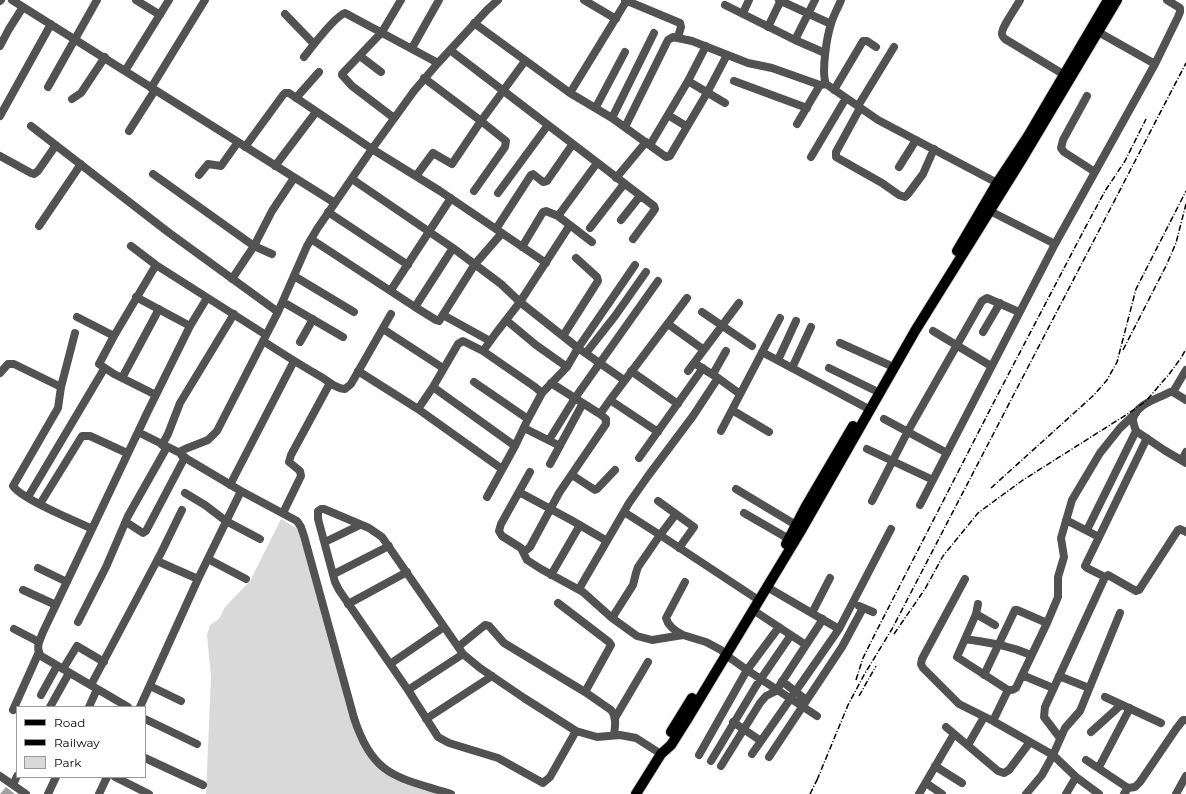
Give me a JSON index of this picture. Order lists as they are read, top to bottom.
{
  "legend": ["Road", "Railway", "Park"]
}
